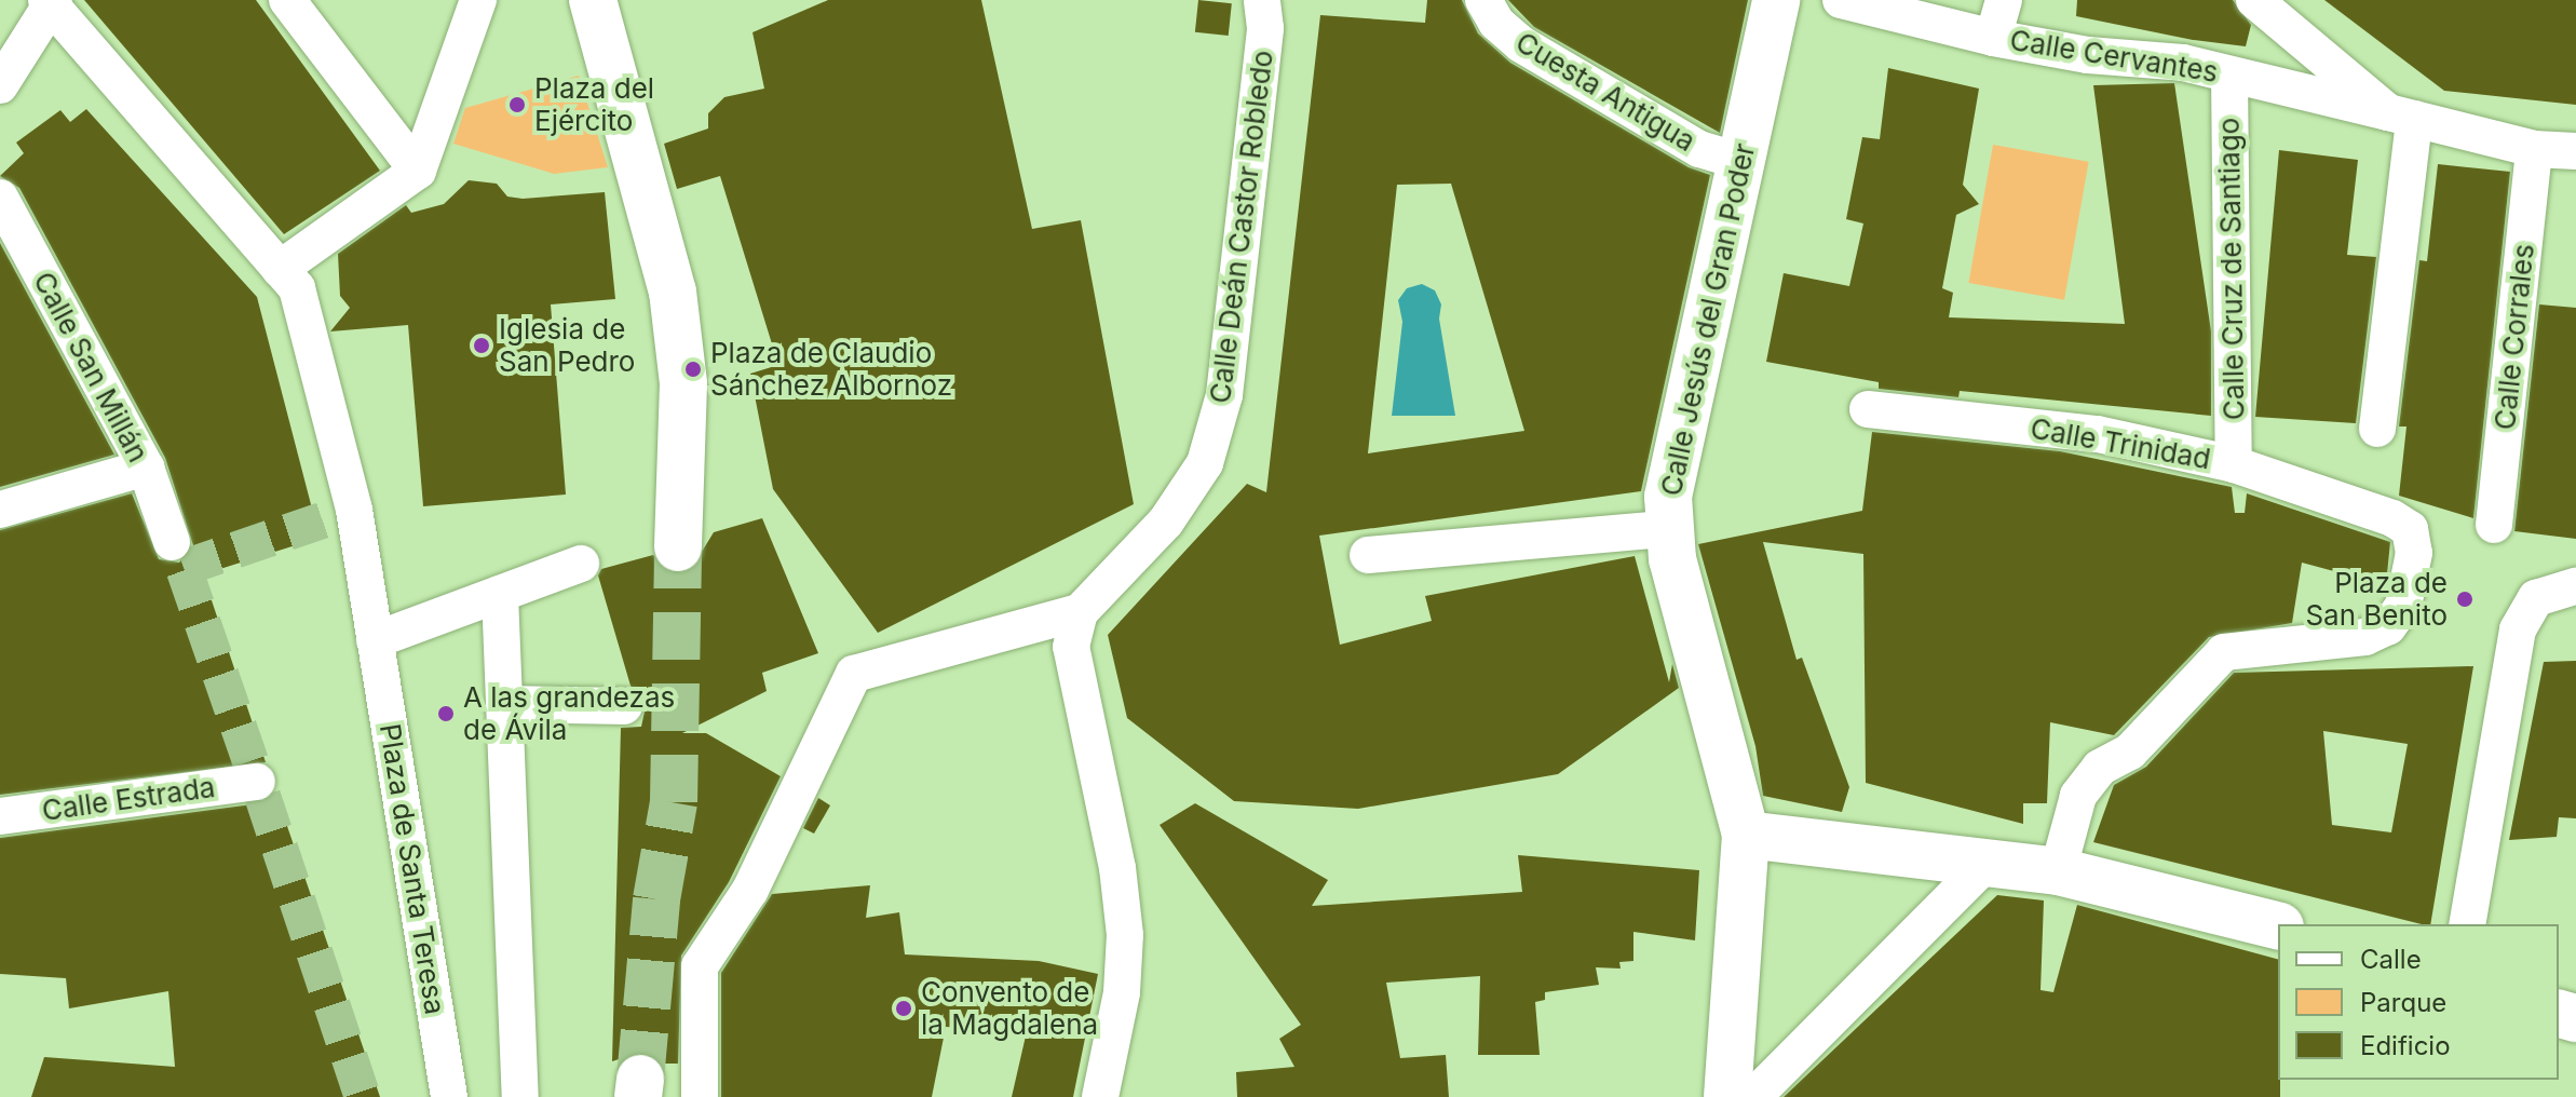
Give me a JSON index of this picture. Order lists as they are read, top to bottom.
{
  "streets": {
    "street": [
      "Calle Cervantes",
      "Cuesta Antigua",
      "Calle Deán Castor Robledo",
      "Calle Cruz de Santiago",
      "Calle Jesús del Gran Poder",
      "Calle Corrales",
      "Calle San Millán",
      "Calle Trinidad",
      "Calle Estrada",
      "Plaza de Santa Teresa"
    ]
  },
  "crossings": [
    ["Calle Cervantes", "Calle Cruz de Santiago"],
    ["Calle Cervantes", "Calle Corrales"],
    ["Cuesta Antigua", "Calle Jesús del Gran Poder"],
    ["Calle Cruz de Santiago", "Calle Trinidad"]
  ],
  "places": [
    "Plaza del Ejército",
    "Iglesia de San Pedro",
    "Plaza de Claudio Sánchez Albornoz",
    "Plaza de San Benito",
    "A las grandezas de Ávila",
    "Convento de la Magdalena"
  ],
  "legend": ["Calle", "Parque", "Edificio"]
}
